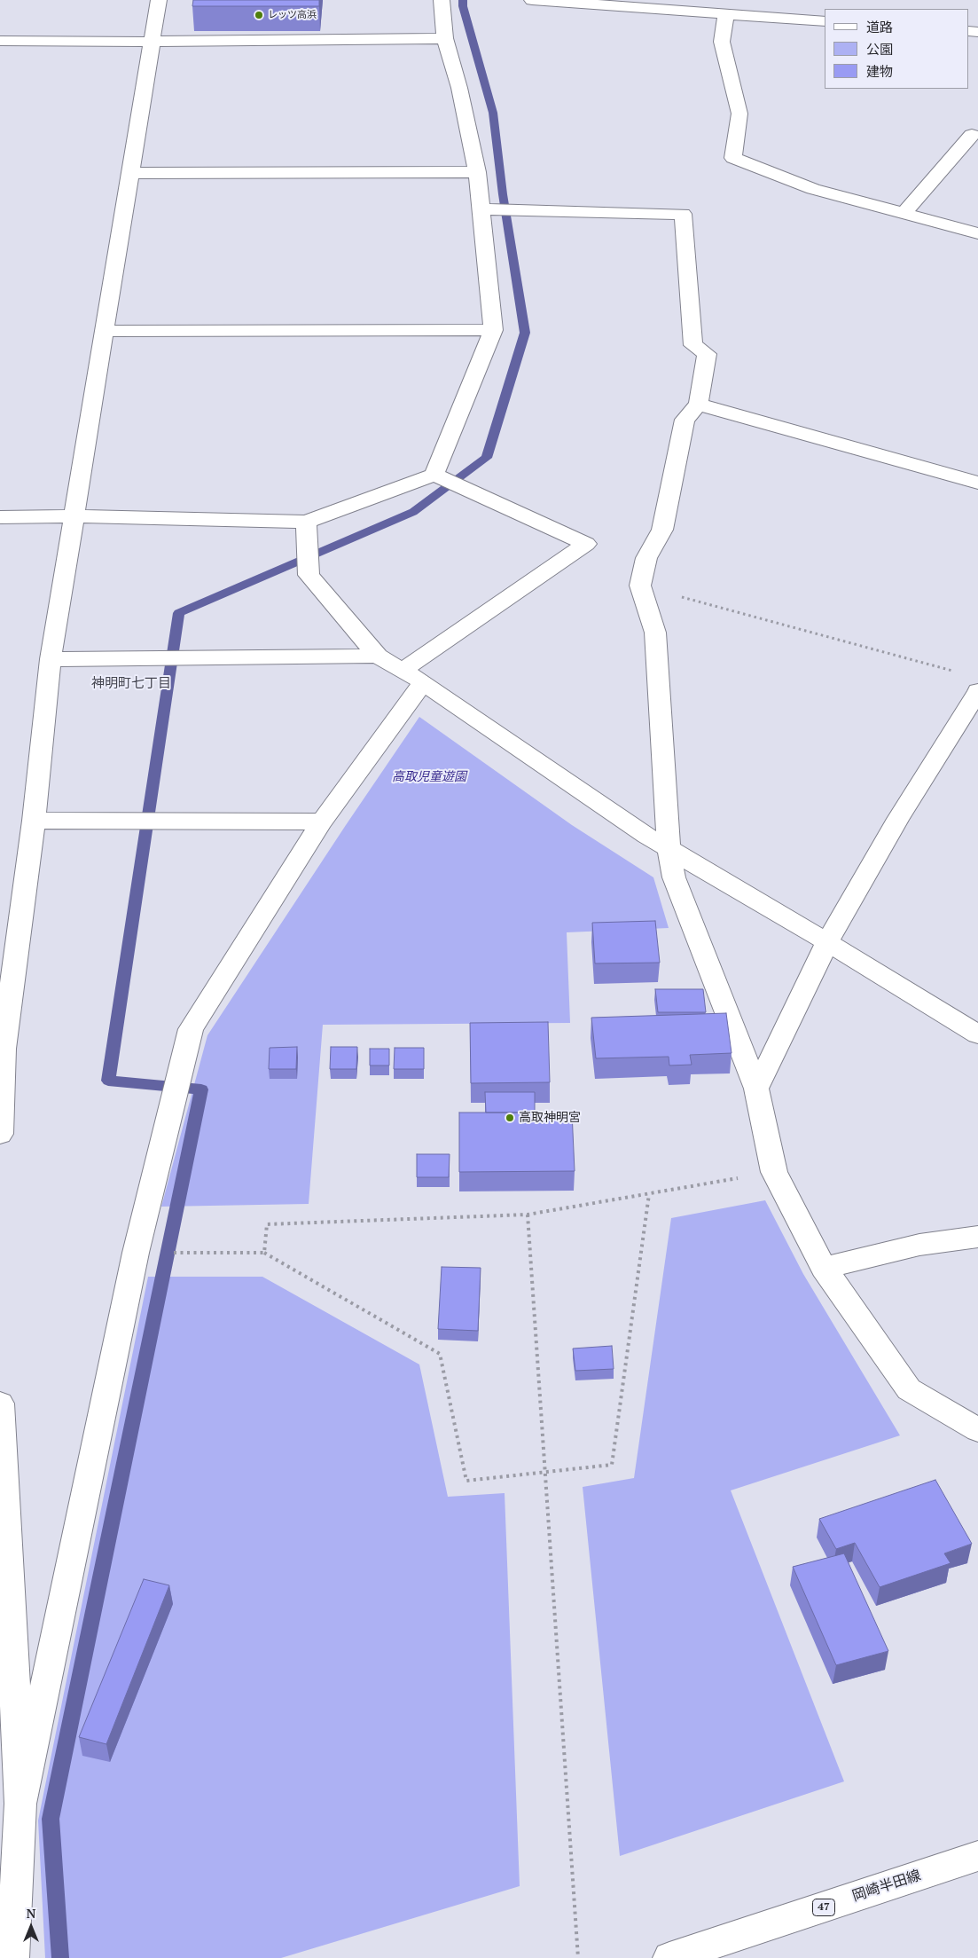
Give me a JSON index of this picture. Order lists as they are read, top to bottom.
{
  "streets": {
    "street": ["岡崎半田線", "47"]
  },
  "districts": ["神明町七丁目"],
  "parks": ["高取児童遊園"],
  "places": ["レッツ高浜", "高取神明宮"],
  "legend": ["道路", "公園", "建物"],
  "north": "top"
}
